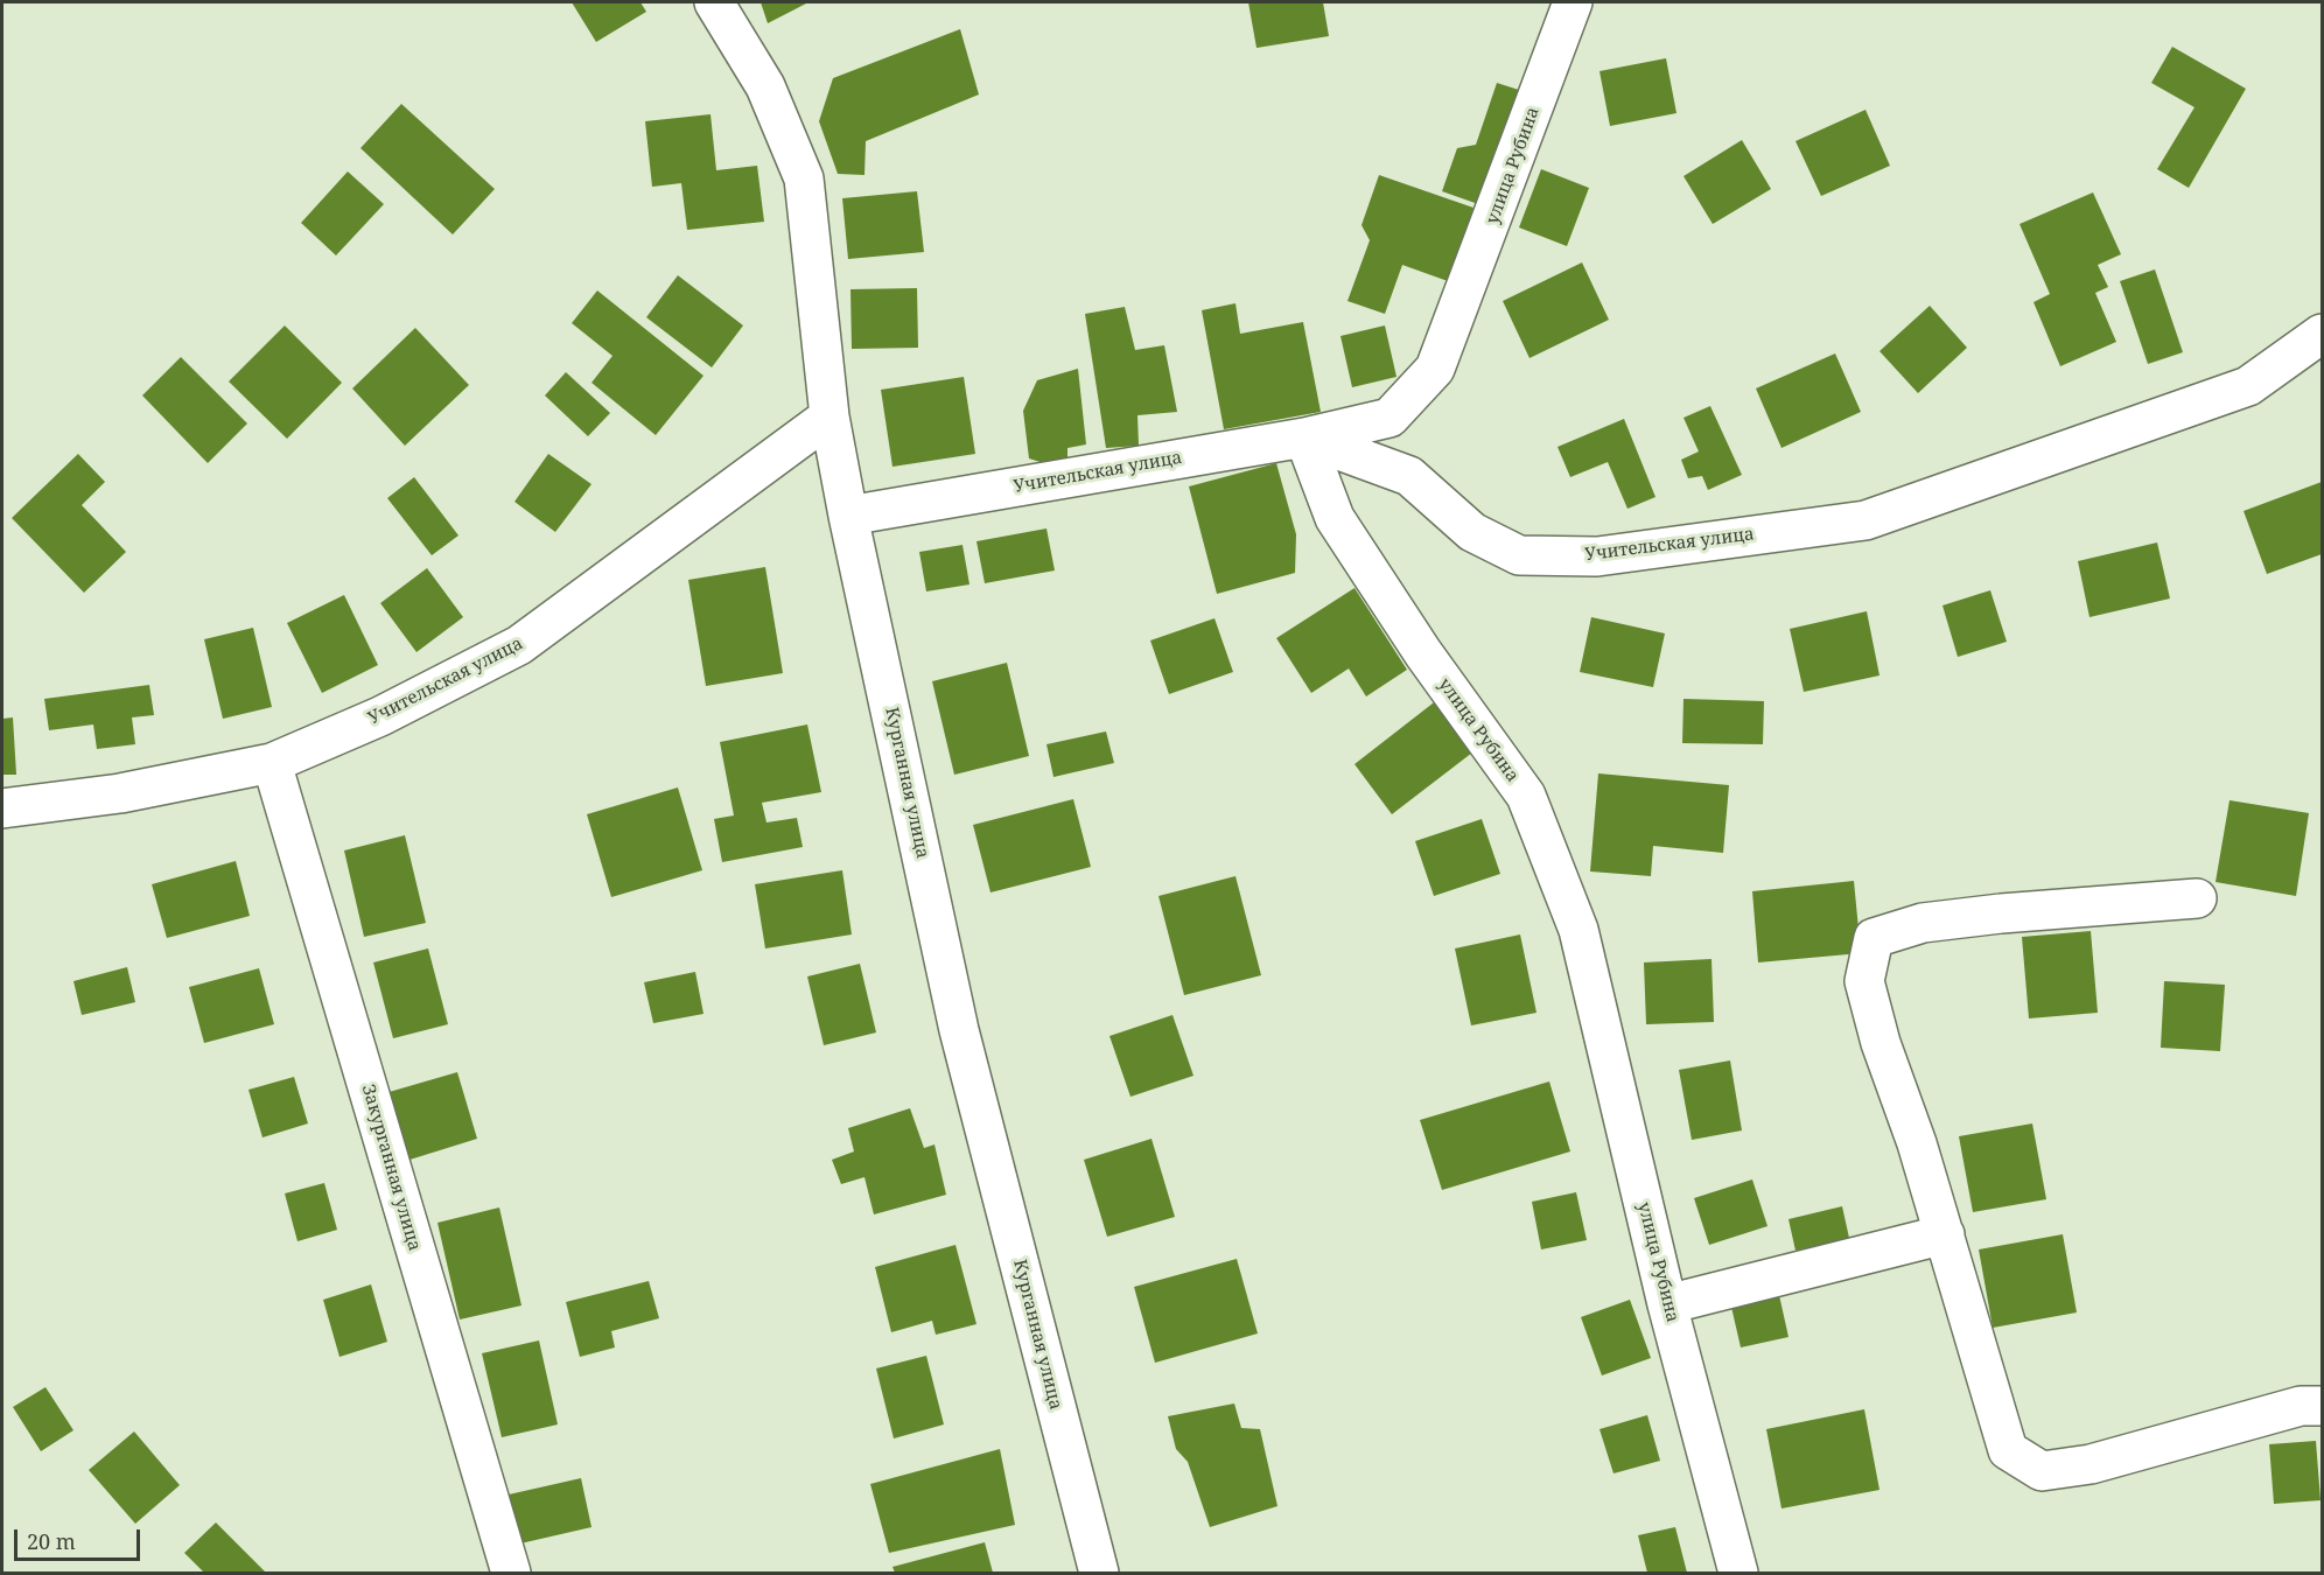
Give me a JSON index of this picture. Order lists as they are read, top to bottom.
{
  "streets": {
    "street": [
      "улица Рубина",
      "Учительская улица",
      "Курганная улица",
      "Закурганная улица"
    ]
  },
  "crossings": [
    ["улица Рубина", "Учительская улица"],
    ["Учительская улица", "Курганная улица"],
    ["Учительская улица", "Закурганная улица"]
  ],
  "scale_bar": "20 m"
}
